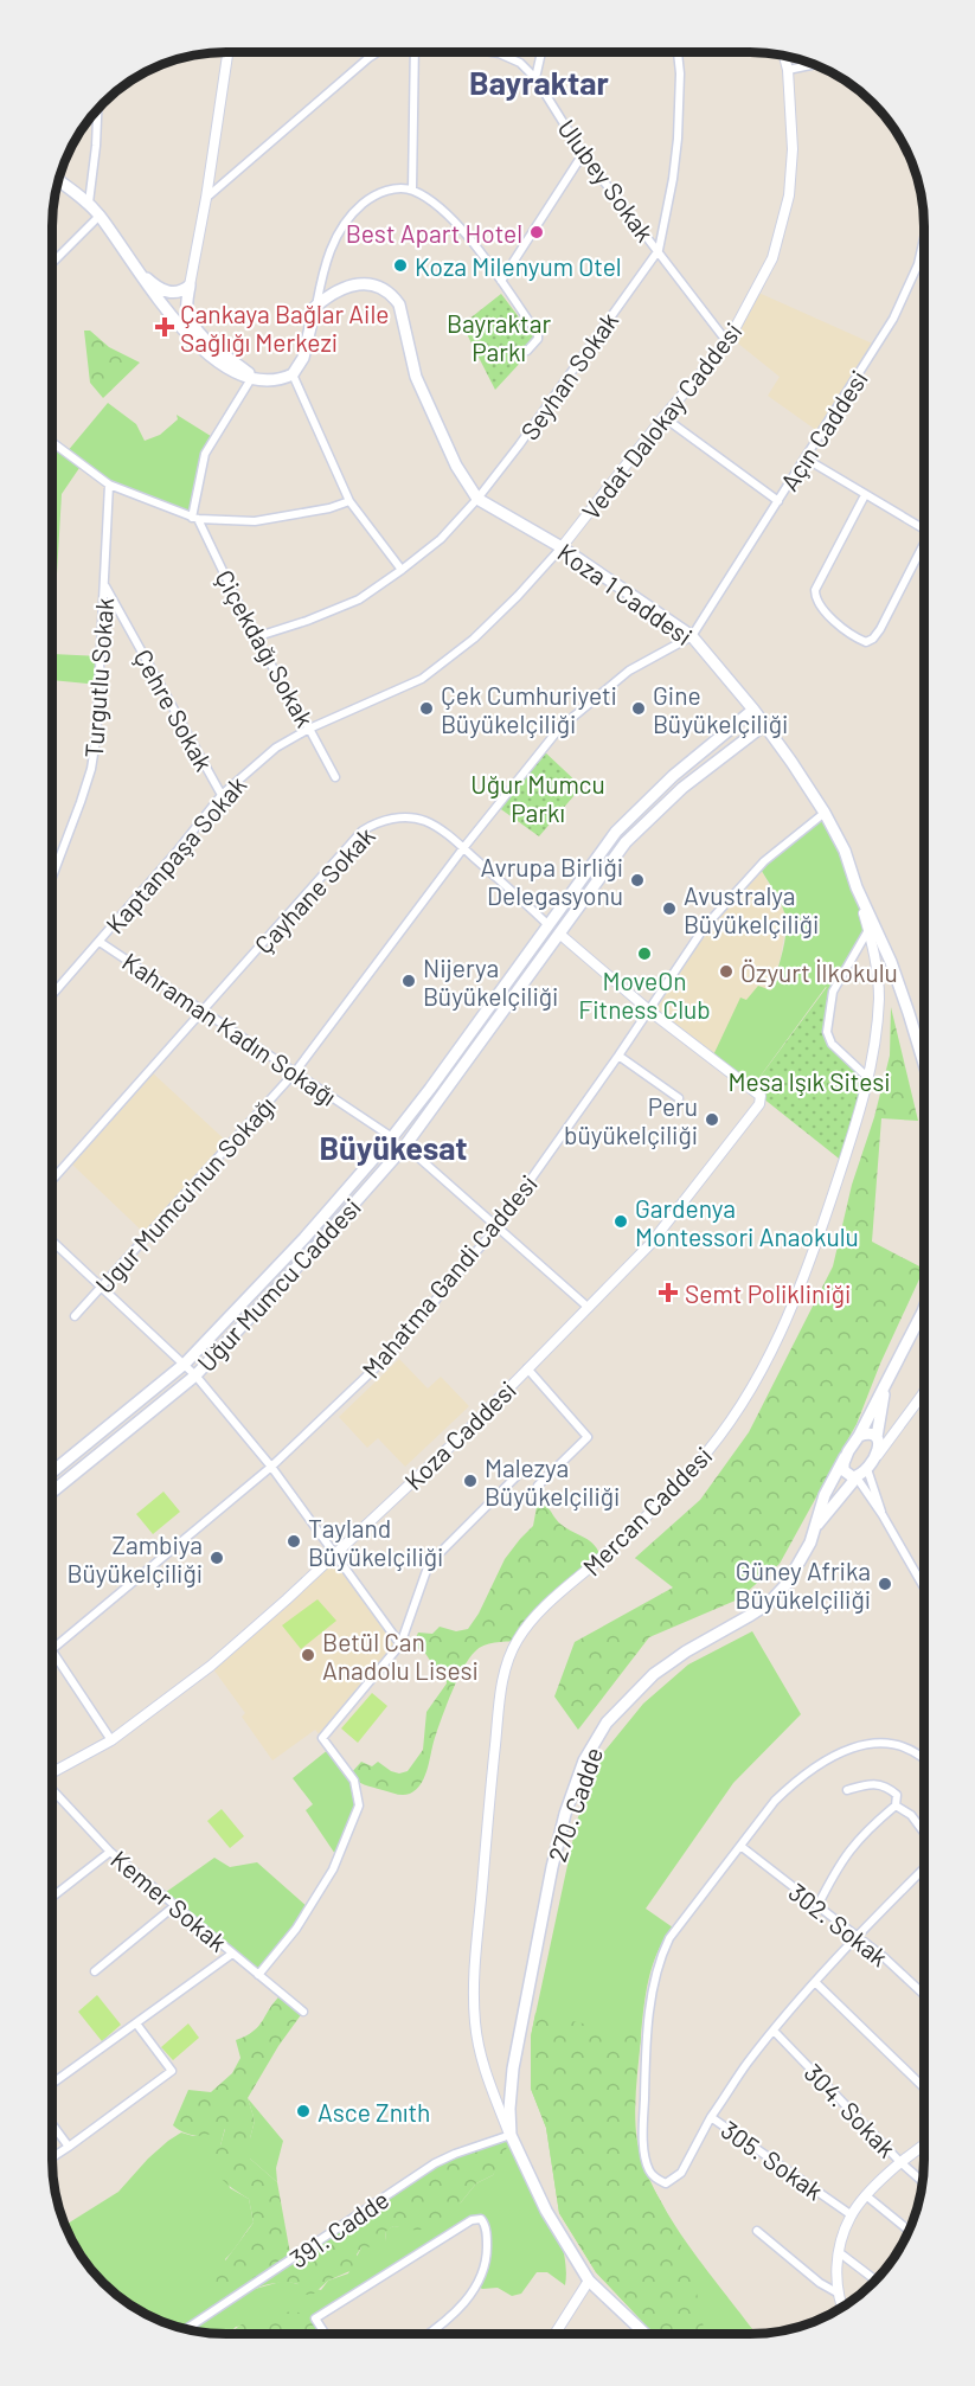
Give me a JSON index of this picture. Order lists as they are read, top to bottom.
{
  "streets": {
    "main road": [
      "Koza 1 Caddesi",
      "Çayhane Sokak",
      "Kahraman Kadın Sokağı",
      "Uğur Mumcu Caddesi",
      "270. Cadde"
    ],
    "street": [
      "Ulubey Sokak",
      "Seyhan Sokak",
      "Vedat Dalokay Caddesi",
      "Açın Caddesi",
      "Çiçekdağı Sokak",
      "Turgutlu Sokak",
      "Çehre Sokak",
      "Kaptanpaşa Sokak",
      "Ugur Mumcu'nun Sokağı",
      "Mahatma Gandi Caddesi",
      "Koza Caddesi",
      "Mercan Caddesi",
      "Kemer Sokak",
      "302. Sokak",
      "304. Sokak",
      "305. Sokak",
      "391. Cadde"
    ]
  },
  "crossings": [
    ["Ulubey Sokak", "Seyhan Sokak"],
    ["Ulubey Sokak", "Vedat Dalokay Caddesi"],
    ["Seyhan Sokak", "Koza 1 Caddesi"],
    ["Seyhan Sokak", "Çiçekdağı Sokak"],
    ["Vedat Dalokay Caddesi", "Koza 1 Caddesi"],
    ["Vedat Dalokay Caddesi", "Kaptanpaşa Sokak"],
    ["Açın Caddesi", "Koza 1 Caddesi"],
    ["Açın Caddesi", "Ugur Mumcu'nun Sokağı"],
    ["Koza 1 Caddesi", "Kaptanpaşa Sokak"],
    ["Koza 1 Caddesi", "Ugur Mumcu'nun Sokağı"],
    ["Koza 1 Caddesi", "Mahatma Gandi Caddesi"],
    ["Koza 1 Caddesi", "Uğur Mumcu Caddesi"],
    ["Koza 1 Caddesi", "Mercan Caddesi"],
    ["Çiçekdağı Sokak", "Kaptanpaşa Sokak"],
    ["Turgutlu Sokak", "Çehre Sokak"],
    ["Çehre Sokak", "Kaptanpaşa Sokak"],
    ["Kaptanpaşa Sokak", "Kahraman Kadın Sokağı"],
    ["Çayhane Sokak", "Kahraman Kadın Sokağı"],
    ["Çayhane Sokak", "Ugur Mumcu'nun Sokağı"],
    ["Çayhane Sokak", "Mahatma Gandi Caddesi"],
    ["Çayhane Sokak", "Uğur Mumcu Caddesi"],
    ["Çayhane Sokak", "Koza Caddesi"],
    ["Kahraman Kadın Sokağı", "Ugur Mumcu'nun Sokağı"],
    ["Kahraman Kadın Sokağı", "Mahatma Gandi Caddesi"],
    ["Kahraman Kadın Sokağı", "Uğur Mumcu Caddesi"],
    ["Kahraman Kadın Sokağı", "Koza Caddesi"],
    ["Mercan Caddesi", "270. Cadde"],
    ["Mercan Caddesi", "391. Cadde"],
    ["270. Cadde", "391. Cadde"],
    ["302. Sokak", "305. Sokak"],
    ["304. Sokak", "305. Sokak"]
  ],
  "districts": ["Bayraktar", "Büyükesat"],
  "parks": ["Bayraktar Parkı", "Uğur Mumcu Parkı", "Mesa Işık Sitesi"],
  "places": {
    "other": [
      "Best Apart Hotel",
      "Koza Milenyum Otel",
      "Çek Cumhuriyeti Büyükelçiliği",
      "Gine Büyükelçiliği",
      "Avrupa Birliği Delegasyonu",
      "Avustralya Büyükelçiliği",
      "MoveOn Fitness Club",
      "Özyurt İlkokulu",
      "Nijerya Büyükelçiliği",
      "Peru büyükelçiliği",
      "Gardenya Montessori Anaokulu",
      "Malezya Büyükelçiliği",
      "Tayland Büyükelçiliği",
      "Zambiya Büyükelçiliği",
      "Güney Afrika Büyükelçiliği",
      "Betül Can Anadolu Lisesi",
      "Asce Znıth"
    ],
    "health": ["Çankaya Bağlar Aile Sağlığı Merkezi", "Semt Polikliniği"]
  }
}
